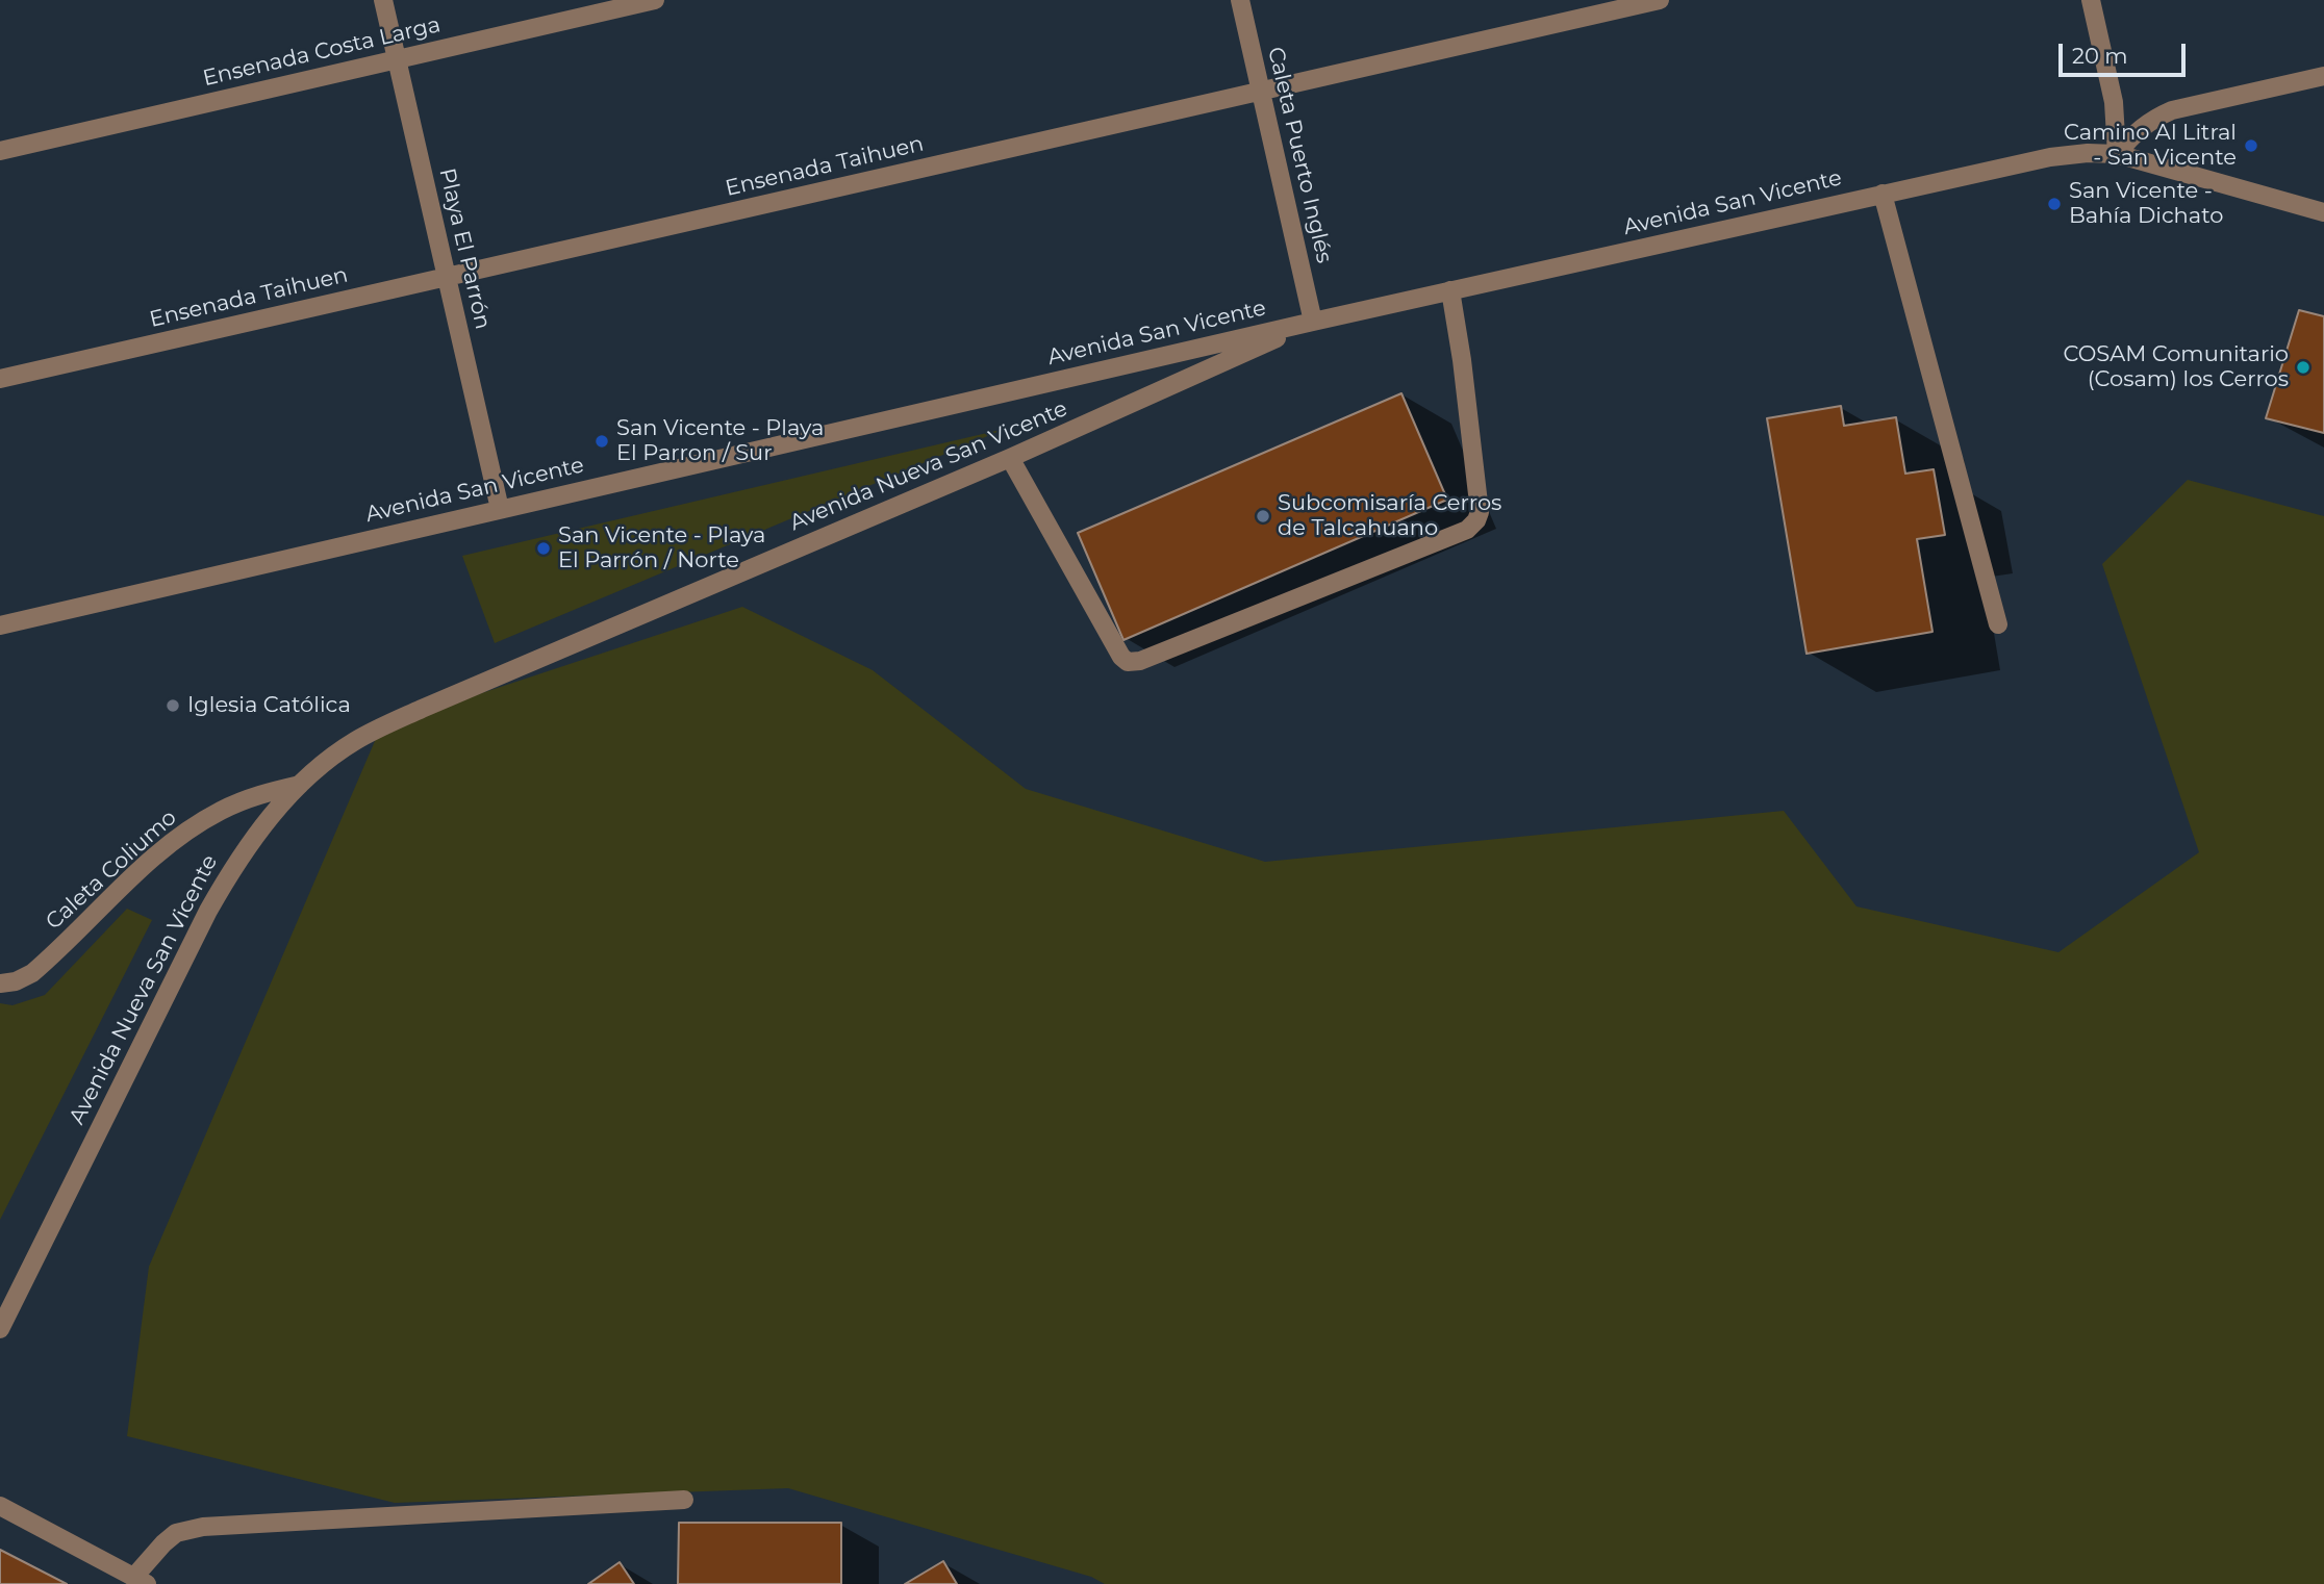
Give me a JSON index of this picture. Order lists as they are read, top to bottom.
{
  "streets": {
    "street": [
      "Ensenada Costa Larga",
      "Caleta Puerto Inglés",
      "Ensenada Taihuen",
      "Avenida San Vicente",
      "Playa El Parrón",
      "Avenida Nueva San Vicente",
      "Caleta Coliumo"
    ]
  },
  "crossings": [
    ["Ensenada Costa Larga", "Playa El Parrón"],
    ["Caleta Puerto Inglés", "Ensenada Taihuen"],
    ["Caleta Puerto Inglés", "Avenida San Vicente"],
    ["Caleta Puerto Inglés", "Avenida Nueva San Vicente"],
    ["Ensenada Taihuen", "Playa El Parrón"],
    ["Avenida San Vicente", "Playa El Parrón"],
    ["Avenida San Vicente", "Avenida Nueva San Vicente"],
    ["Avenida Nueva San Vicente", "Caleta Coliumo"]
  ],
  "places": [
    "Camino Al Litral - San Vicente",
    "San Vicente - Bahía Dichato",
    "COSAM Comunitario (Cosam) los Cerros",
    "San Vicente - Playa El Parron / Sur",
    "Subcomisaría Cerros de Talcahuano",
    "San Vicente - Playa El Parrón / Norte",
    "Iglesia Católica"
  ],
  "scale_bar": "20 m"
}
